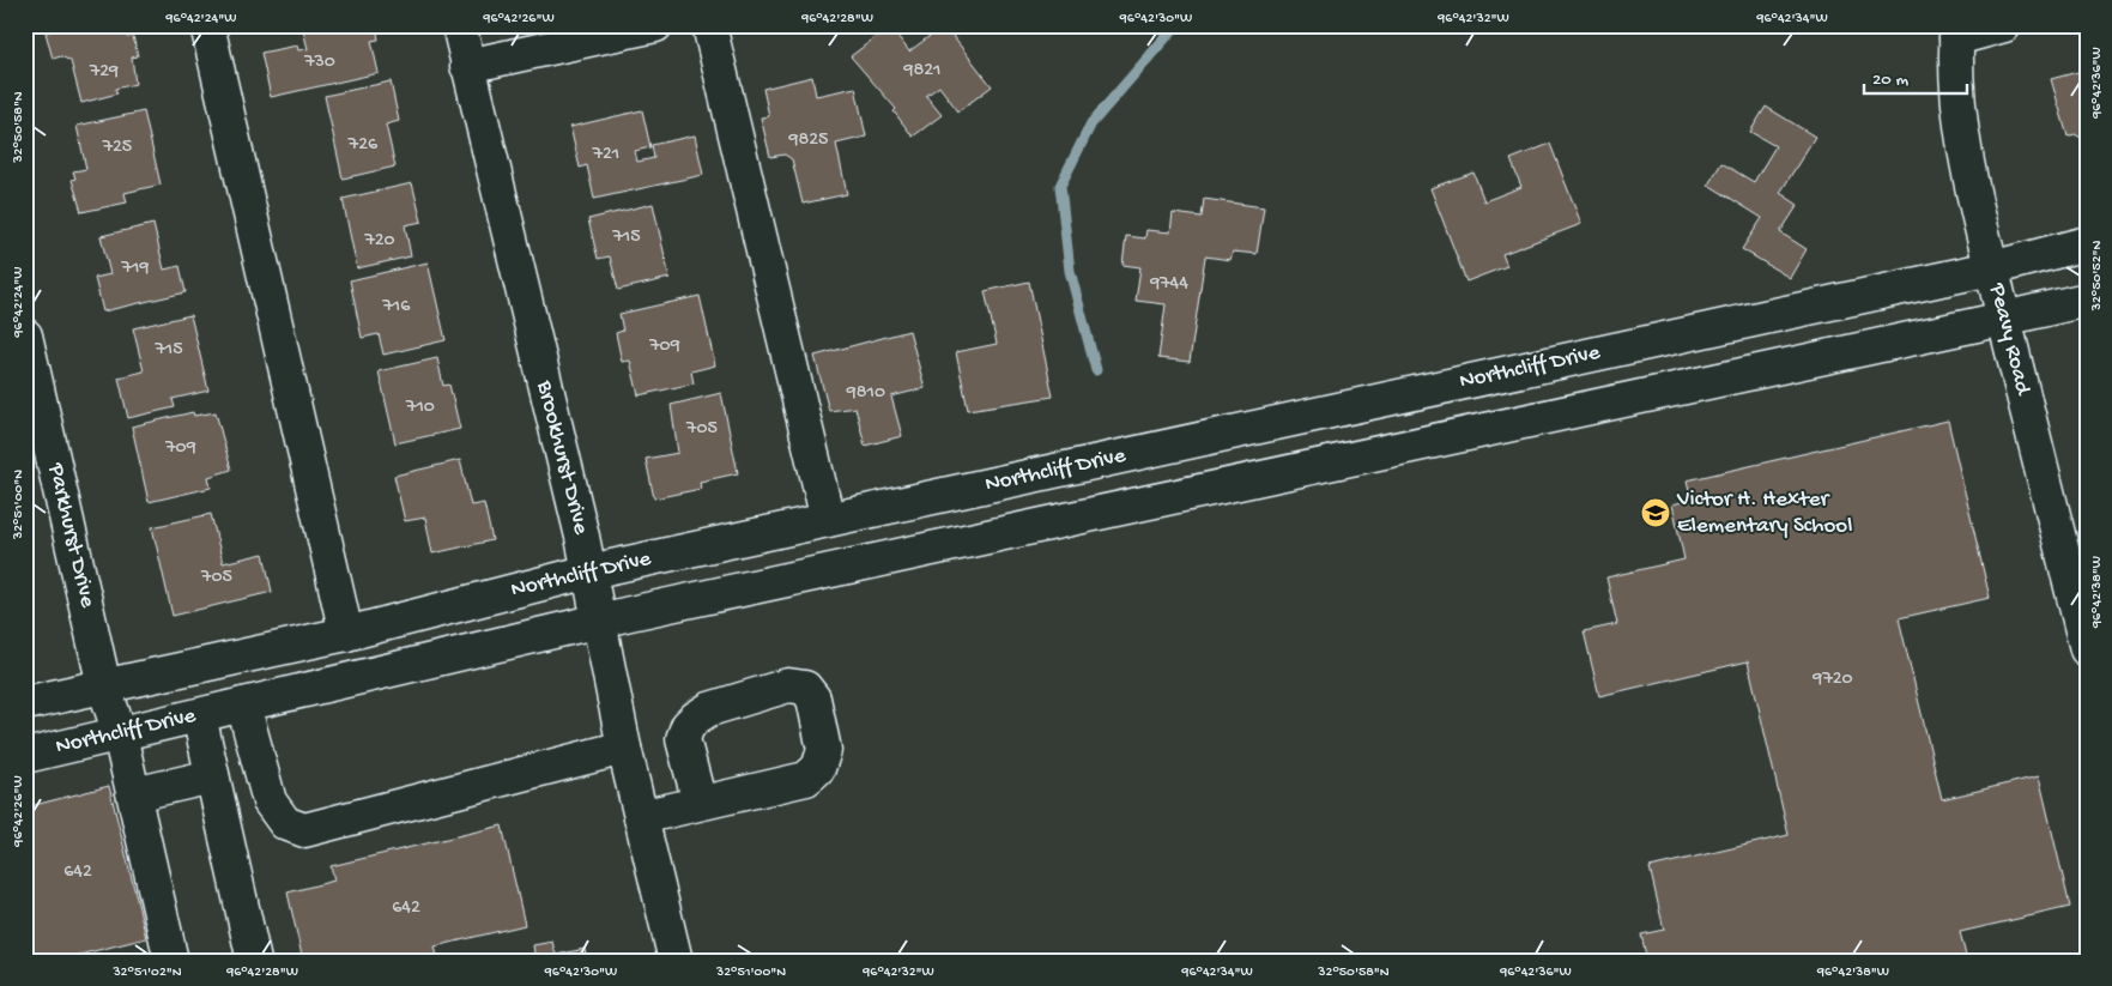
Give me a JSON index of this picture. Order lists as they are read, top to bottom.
{
  "streets": {
    "street": [
      "Peavy Road",
      "Northcliff Drive",
      "Brookhurst Drive",
      "Parkhurst Drive"
    ]
  },
  "crossings": [
    ["Peavy Road", "Northcliff Drive"],
    ["Northcliff Drive", "Brookhurst Drive"],
    ["Northcliff Drive", "Parkhurst Drive"]
  ],
  "places": {
    "school or university": ["Victor H. Hexter Elementary School"]
  },
  "house_numbers": [
    "730",
    "9821",
    "729",
    "9825",
    "726",
    "725",
    "721",
    "715",
    "720",
    "719",
    "9744",
    "716",
    "709",
    "715",
    "9810",
    "710",
    "705",
    "709",
    "705",
    "9720",
    "642",
    "642"
  ],
  "scale_bar": "20 m",
  "coordinates": [
    "96°42'24\"W",
    "96°42'26\"W",
    "96°42'28\"W",
    "96°42'30\"W",
    "96°42'32\"W",
    "96°42'34\"W",
    "96°42'36\"W",
    "32°50'58\"N",
    "32°50'52\"N",
    "32°51'00\"N",
    "96°42'38\"W",
    "32°51'02\"N"
  ]
}
